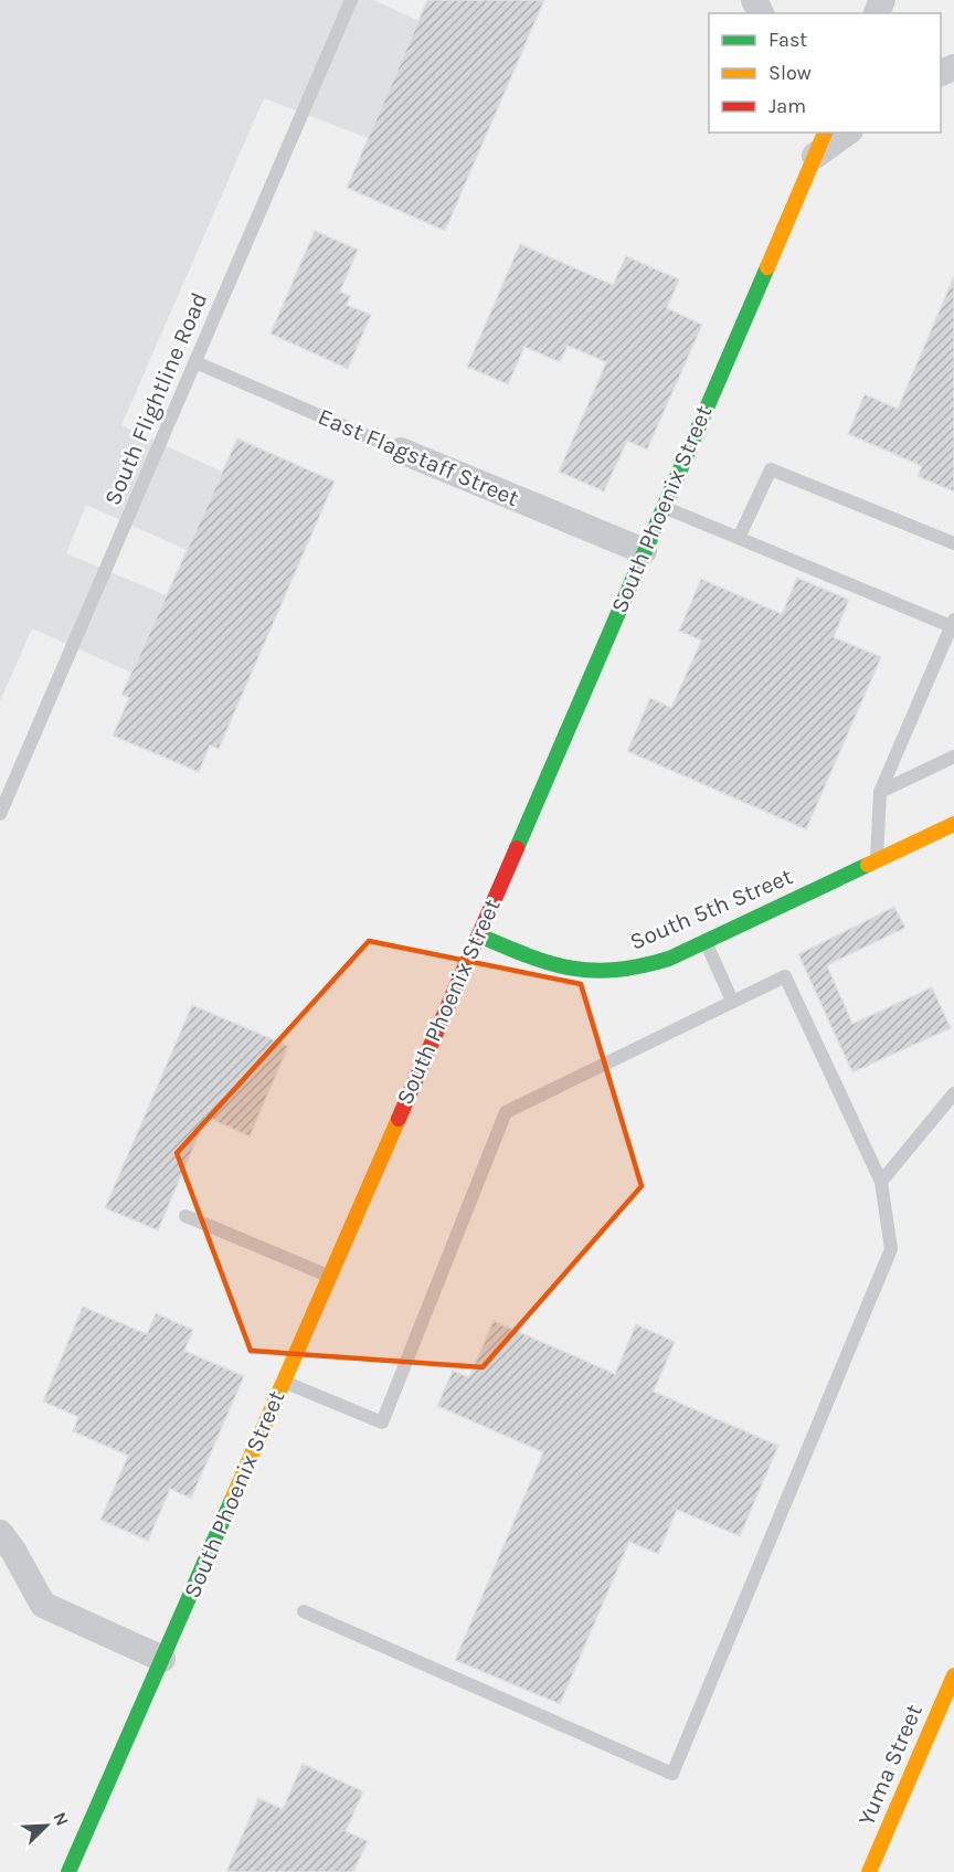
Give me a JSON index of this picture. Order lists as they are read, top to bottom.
{
  "streets": {
    "street": [
      "East Flagstaff Street",
      "South Phoenix Street",
      "South 5th Street",
      "Yuma Street"
    ],
    "lane": ["South Flightline Road"]
  },
  "crossings": [
    ["South Flightline Road", "East Flagstaff Street"],
    ["East Flagstaff Street", "South Phoenix Street"],
    ["South Phoenix Street", "South 5th Street"]
  ],
  "legend": ["Fast", "Slow", "Jam"],
  "north": "top right"
}
